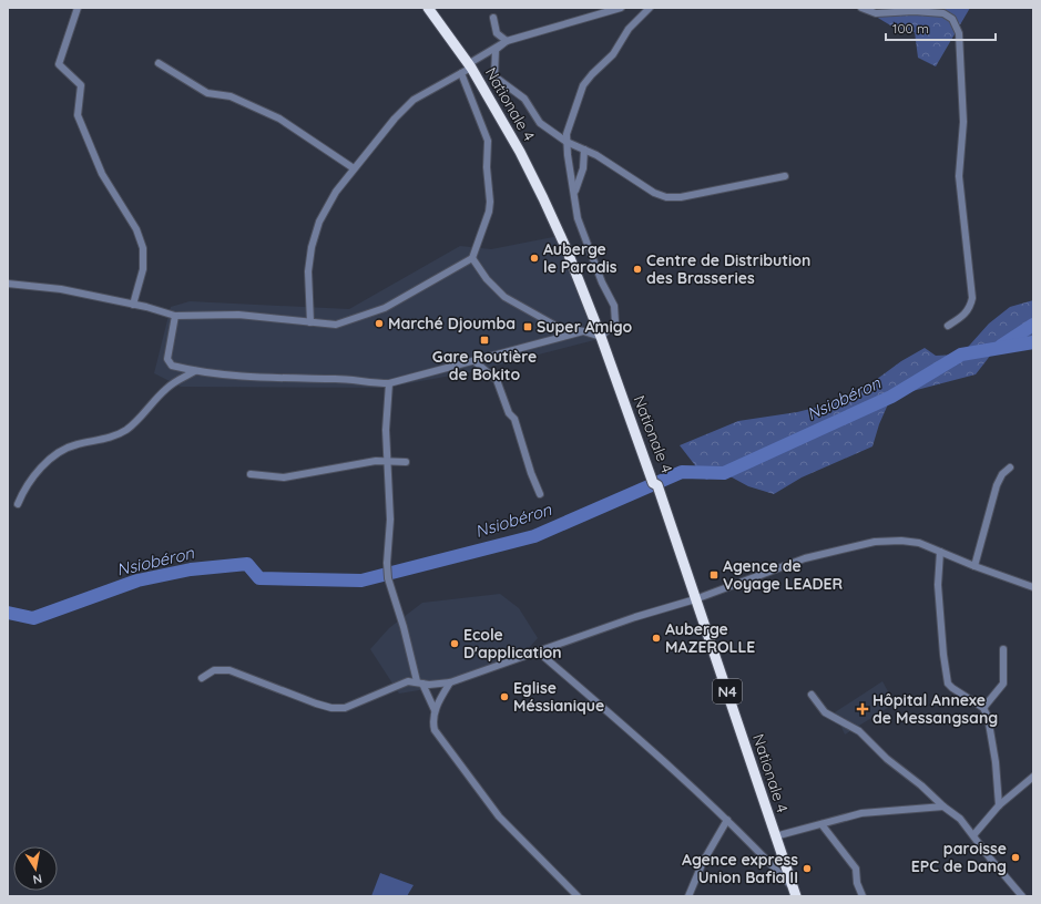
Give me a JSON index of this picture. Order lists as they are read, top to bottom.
{
  "streets": {
    "highway": ["Nationale 4", "N4"]
  },
  "water": ["Nsiobéron"],
  "places": {
    "other": [
      "Auberge le Paradis",
      "Centre de Distribution des Brasseries",
      "Marché Djoumba",
      "Auberge MAZEROLLE",
      "Ecole D'application",
      "Eglise Méssianique",
      "paroisse EPC de Dang",
      "Agence express Union Bafia II"
    ],
    "transit": ["Super Amigo", "Gare Routière de Bokito", "Agence de Voyage LEADER"],
    "health": ["Hôpital Annexe de Messangsang"]
  },
  "scale_bar": "100 m",
  "north": "bottom"
}
